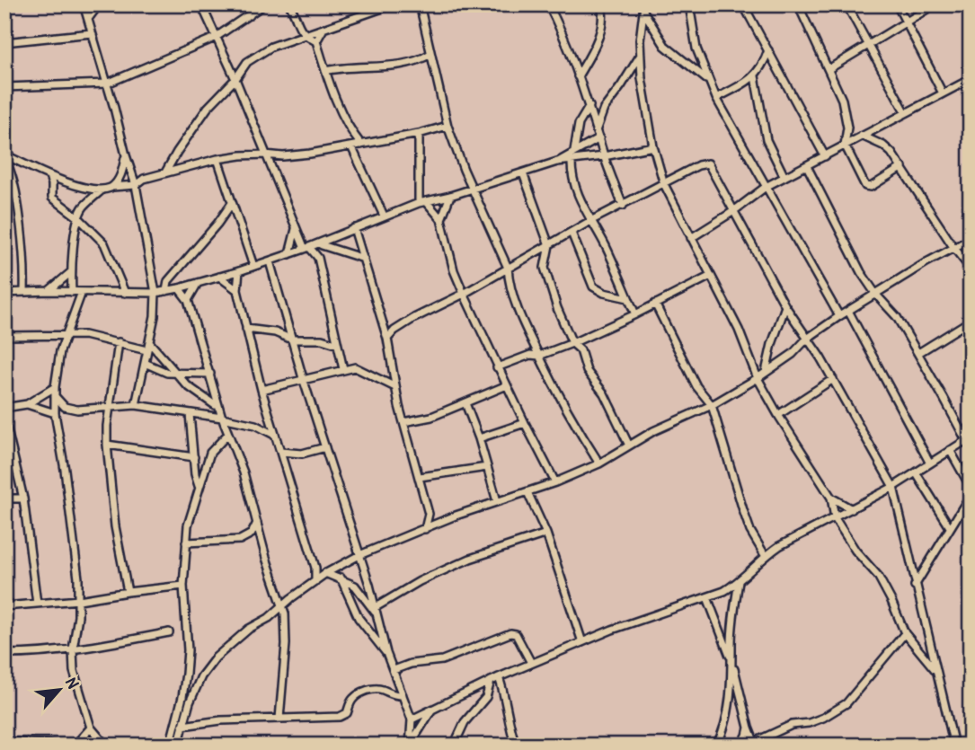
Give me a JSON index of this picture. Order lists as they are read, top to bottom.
{
  "north": "top right"
}
